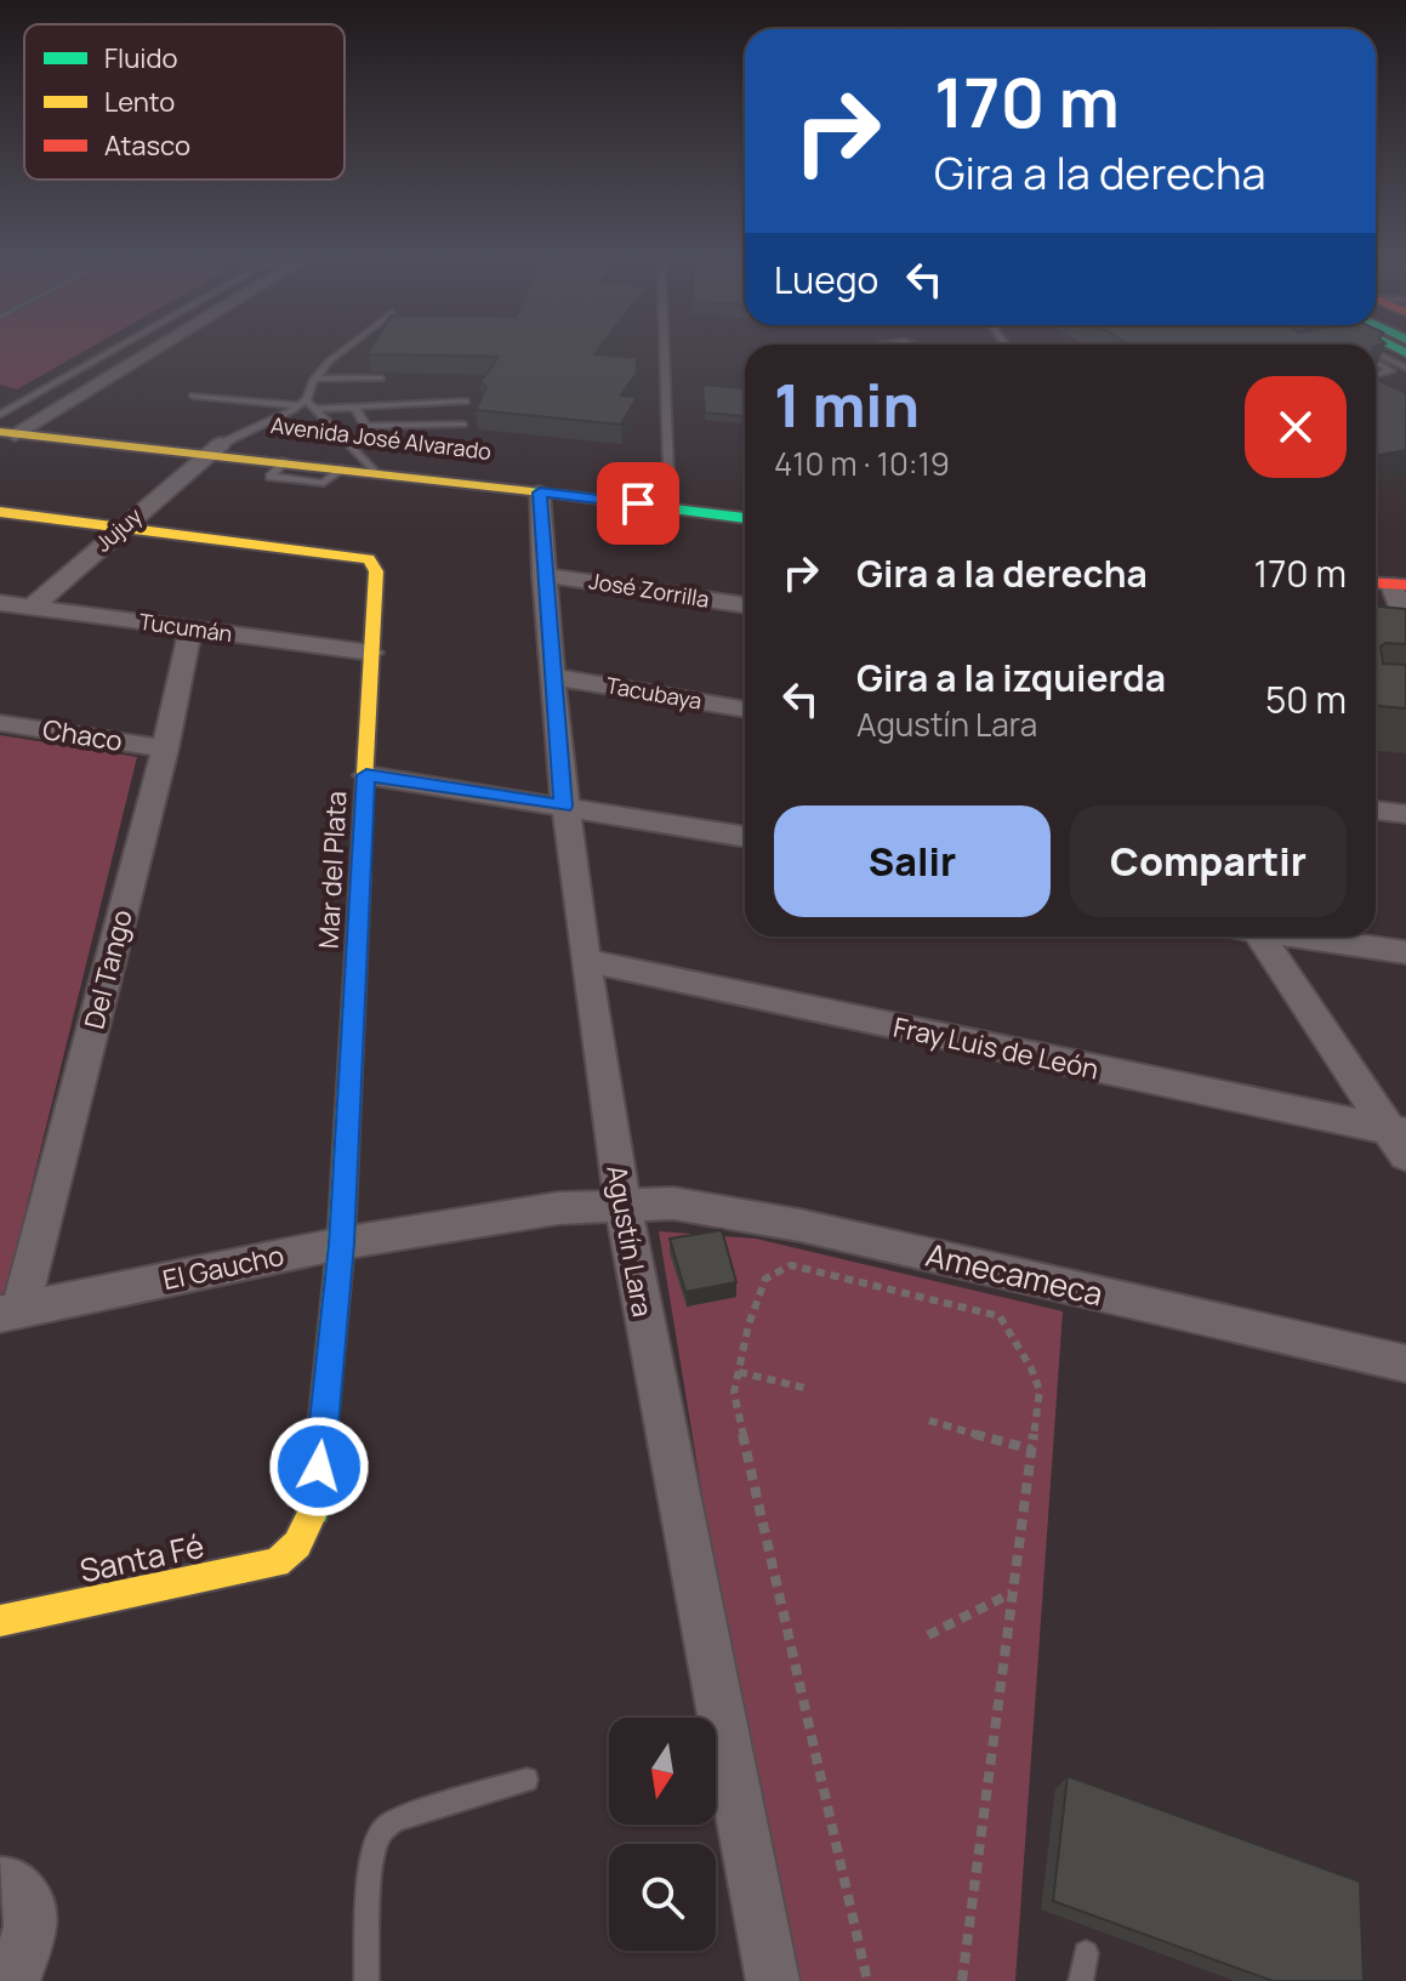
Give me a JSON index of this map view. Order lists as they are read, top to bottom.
{
  "streets": {
    "street": [
      "Avenida José Alvarado",
      "Jujuy",
      "José Zorrilla",
      "Tucumán",
      "Tacubaya",
      "Chaco",
      "Mar del Plata",
      "Del Tango",
      "Fray Luis de León",
      "Agustín Lara",
      "El Gaucho",
      "Amecameca",
      "Santa Fé"
    ]
  },
  "crossings": [
    ["Avenida José Alvarado", "Jujuy"],
    ["Avenida José Alvarado", "Agustín Lara"],
    ["Jujuy", "Tucumán"],
    ["Jujuy", "Mar del Plata"],
    ["José Zorrilla", "Agustín Lara"],
    ["Tucumán", "Mar del Plata"],
    ["Tucumán", "Del Tango"],
    ["Tacubaya", "Agustín Lara"],
    ["Chaco", "Del Tango"],
    ["Mar del Plata", "El Gaucho"],
    ["Mar del Plata", "Santa Fé"],
    ["Del Tango", "El Gaucho"],
    ["Fray Luis de León", "Agustín Lara"],
    ["Agustín Lara", "El Gaucho"],
    ["Agustín Lara", "Amecameca"],
    ["El Gaucho", "Amecameca"]
  ],
  "legend": ["Fluido", "Lento", "Atasco"],
  "north": "bottom",
  "page": {
    "turn": ["170 m", "Gira a la derecha"],
    "then": "Luego",
    "heading": ["1 min", "410 m · 10:19"],
    "list": [
      {
        "name": "Gira a la derecha",
        "value": "170 m"
      },
      {
        "name": "Gira a la izquierda",
        "note": "Agustín Lara",
        "value": "50 m"
      }
    ],
    "buttons": ["Salir", "Compartir"]
  }
}
